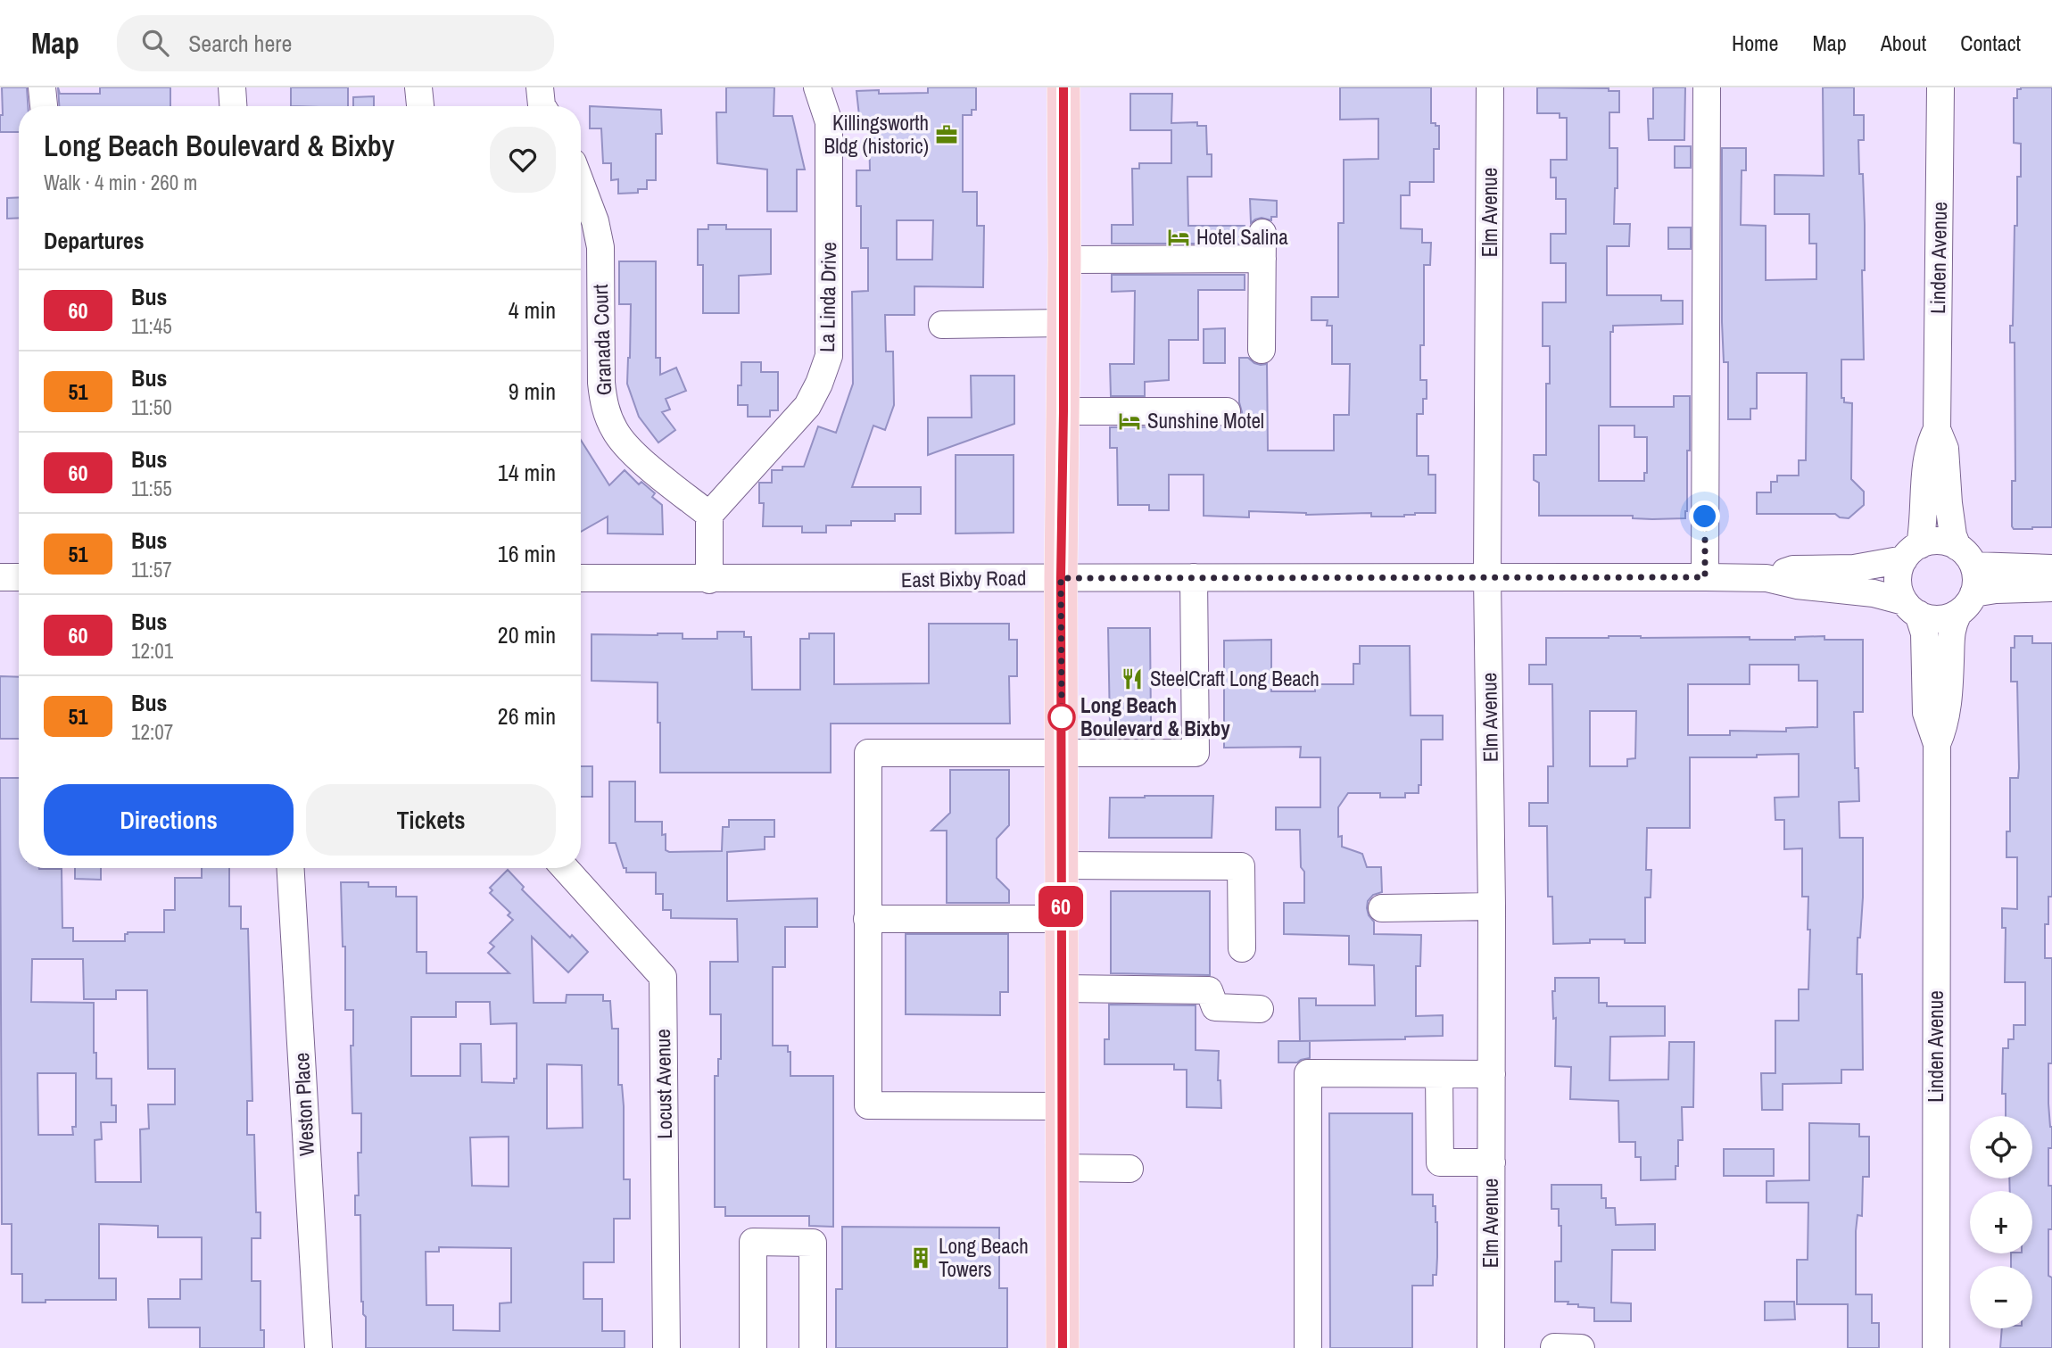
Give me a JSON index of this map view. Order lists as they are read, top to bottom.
{
  "streets": {
    "street": [
      "Elm Avenue",
      "Linden Avenue",
      "La Linda Drive",
      "Granada Court",
      "East Bixby Road",
      "Locust Avenue",
      "Weston Place"
    ]
  },
  "crossings": [
    ["Elm Avenue", "East Bixby Road"],
    ["La Linda Drive", "Granada Court"]
  ],
  "places": {
    "office": ["Killingsworth Bldg (historic)"],
    "hotel": ["Hotel Salina", "Sunshine Motel"],
    "restaurant": ["SteelCraft Long Beach"],
    "other": ["Long Beach Boulevard & Bixby"],
    "building": ["Long Beach Towers"]
  },
  "lines": ["bus line 60"],
  "page": {
    "header": "Map",
    "search": "Search here",
    "nav": [
      "Home",
      "Map",
      "About",
      "Contact"
    ],
    "on_map": "60",
    "heading": [
      ["Long Beach Boulevard & Bixby", "Walk · 4 min · 260 m"],
      "Departures"
    ],
    "list": [
      {
        "mark": "60",
        "name": "Bus",
        "note": "11:45",
        "value": "4 min"
      },
      {
        "mark": "51",
        "name": "Bus",
        "note": "11:50",
        "value": "9 min"
      },
      {
        "mark": "60",
        "name": "Bus",
        "note": "11:55",
        "value": "14 min"
      },
      {
        "mark": "51",
        "name": "Bus",
        "note": "11:57",
        "value": "16 min"
      },
      {
        "mark": "60",
        "name": "Bus",
        "note": "12:01",
        "value": "20 min"
      },
      {
        "mark": "51",
        "name": "Bus",
        "note": "12:07",
        "value": "26 min"
      }
    ],
    "buttons": ["Directions", "Tickets"],
    "map_buttons": ["+", "−"]
  }
}
